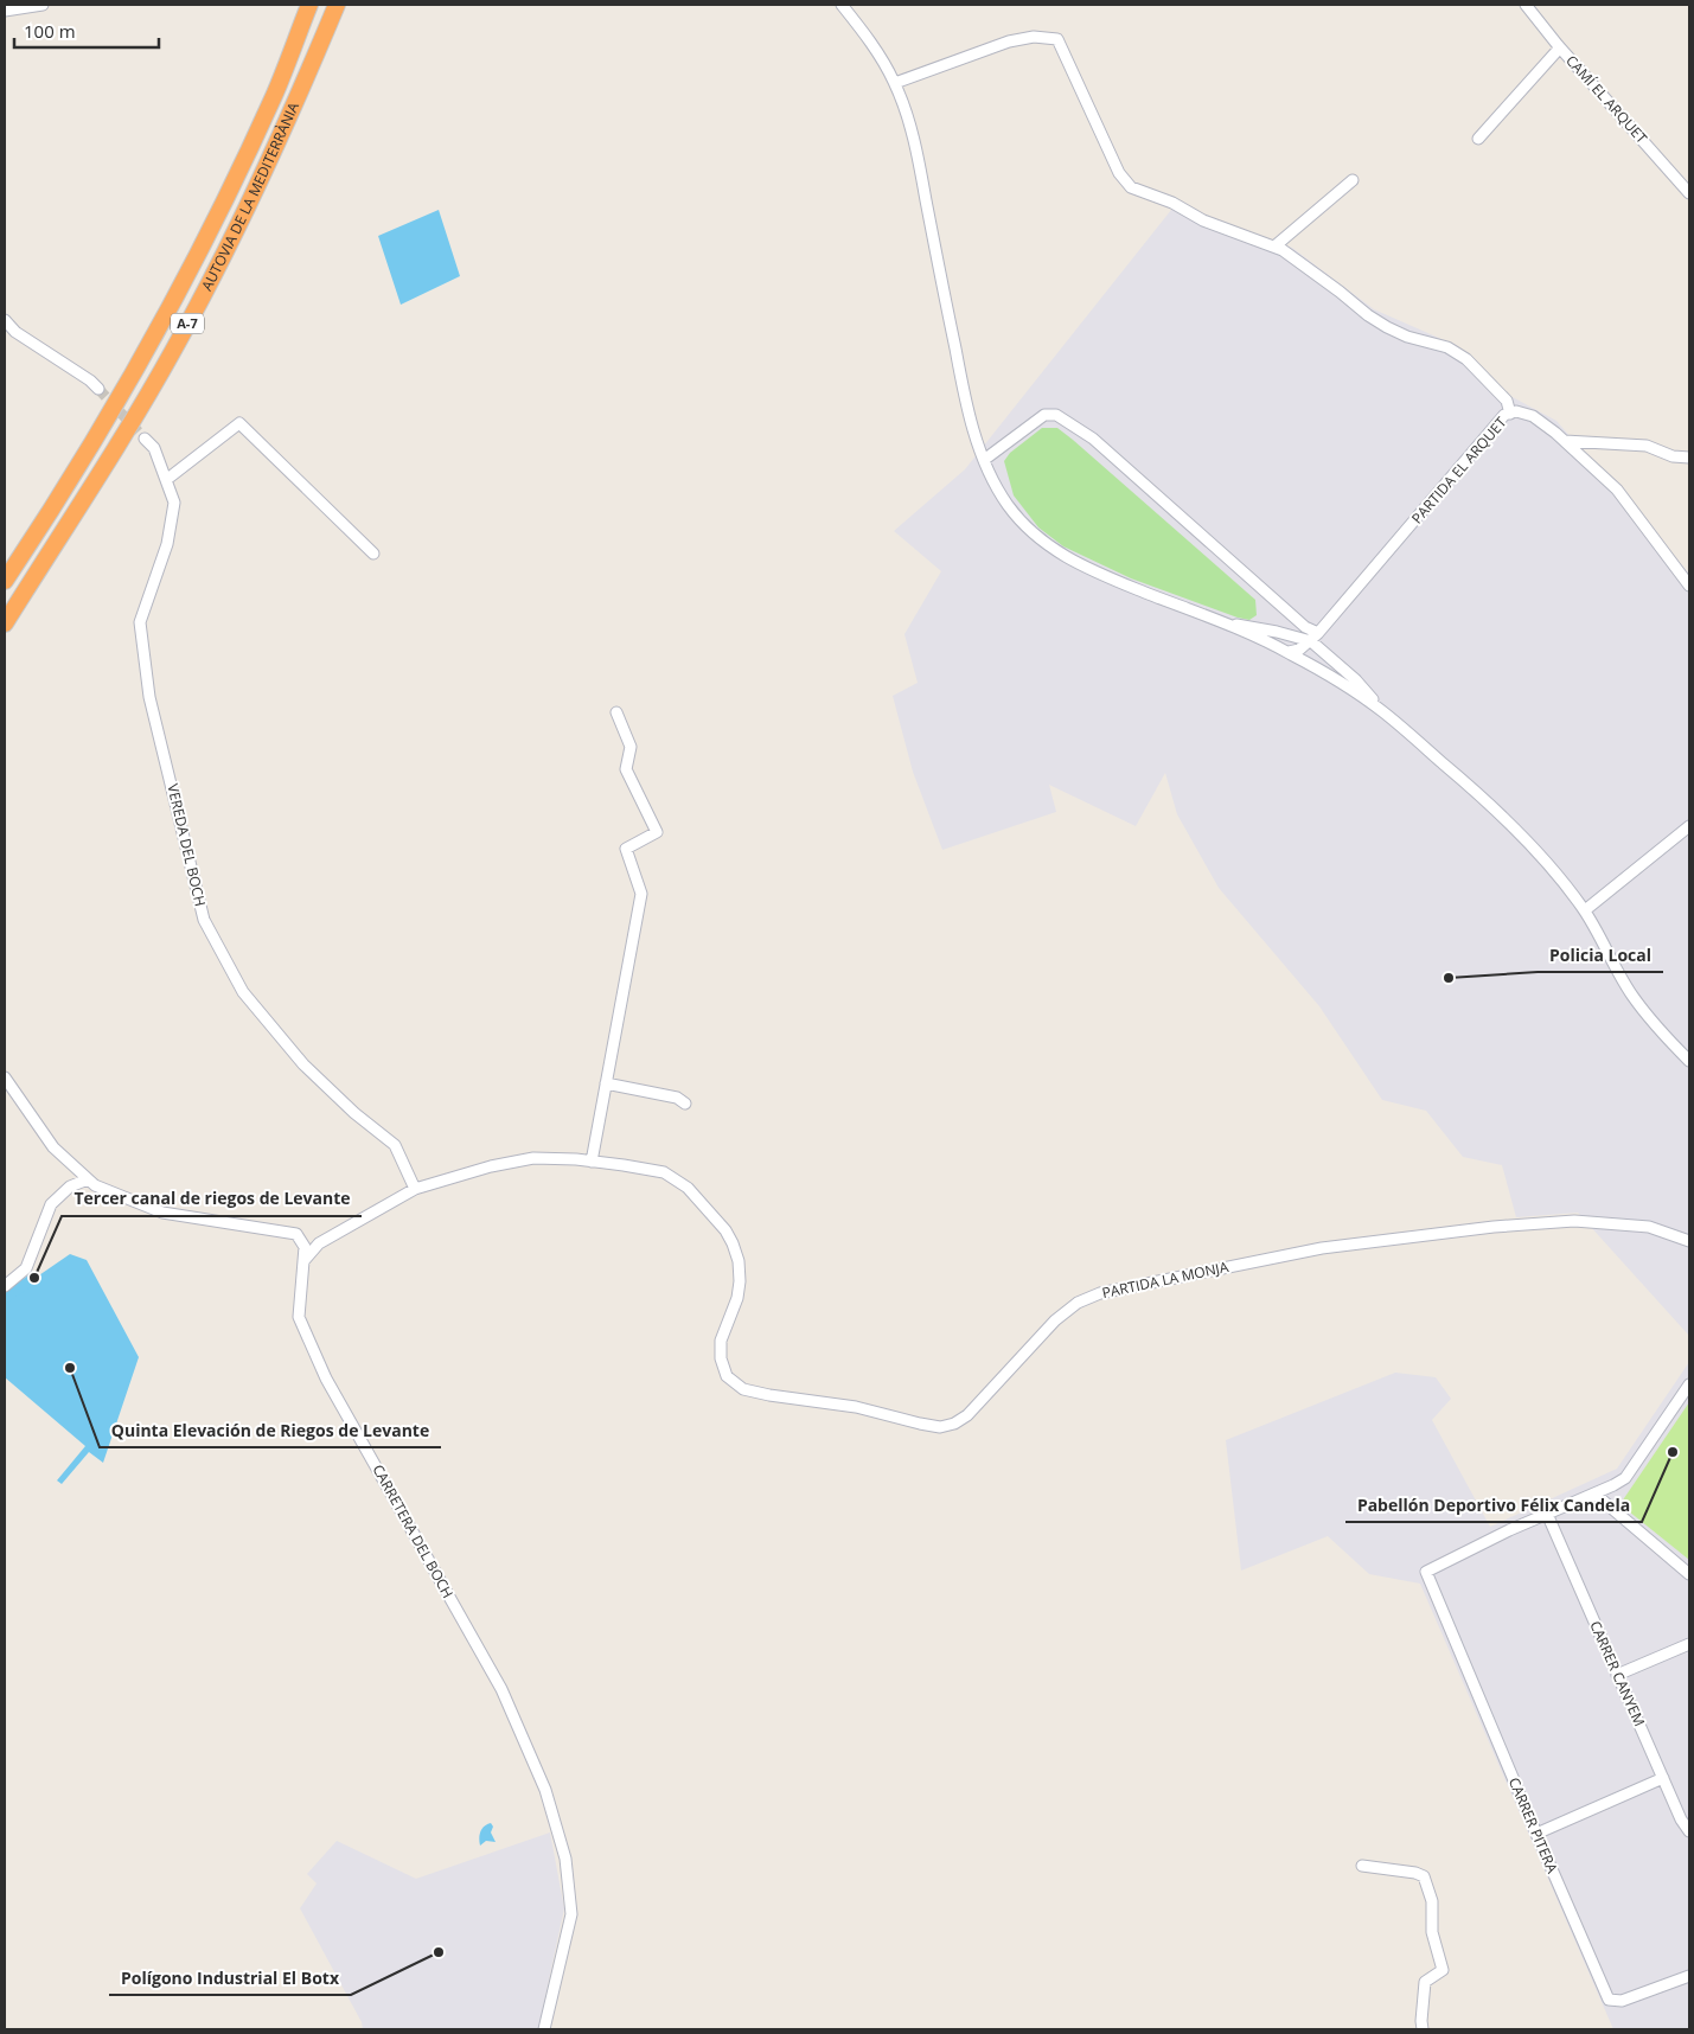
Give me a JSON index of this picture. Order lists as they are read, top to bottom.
{
  "streets": {
    "highway": ["AUTOVIA DE LA MEDITERRÀNIA", "A-7"],
    "street": [
      "CAMÍ EL ARQUET",
      "PARTIDA EL ARQUET",
      "VEREDA DEL BOCH",
      "PARTIDA LA MONJA",
      "CARRETERA DEL BOCH",
      "CARRER CANYEM",
      "CARRER PITERA"
    ]
  },
  "crossings": [
    ["VEREDA DEL BOCH", "PARTIDA LA MONJA"],
    ["PARTIDA LA MONJA", "CARRETERA DEL BOCH"],
    ["CARRER CANYEM", "CARRER PITERA"]
  ],
  "places": [
    "Policia Local",
    "Tercer canal de riegos de Levante",
    "Quinta Elevación de Riegos de Levante",
    "Pabellón Deportivo Félix Candela",
    "Polígono Industrial El Botx"
  ],
  "scale_bar": "100 m"
}
